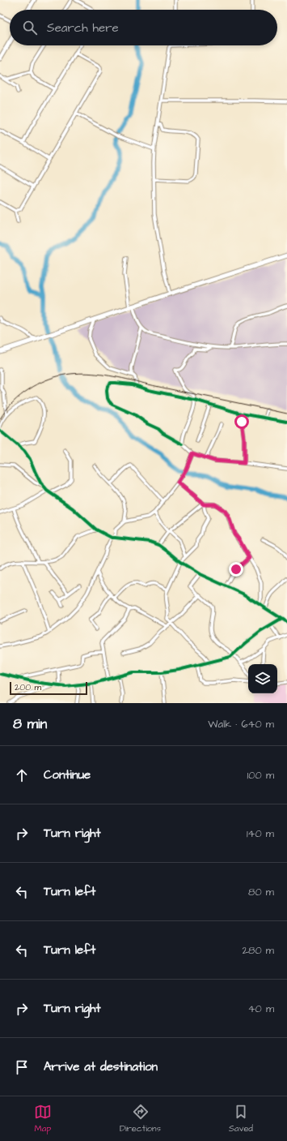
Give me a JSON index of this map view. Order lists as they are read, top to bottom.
{
  "scale_bar": "200 m",
  "page": {
    "search": "Search here",
    "scale": "200 m",
    "heading": ["8 min", "Walk · 640 m"],
    "list": [
      ["Continue", "100 m"],
      ["Turn right", "140 m"],
      ["Turn left", "80 m"],
      ["Turn left", "280 m"],
      ["Turn right", "40 m"],
      "Arrive at destination"
    ],
    "nav": ["Map", "Directions", "Saved"]
  }
}
